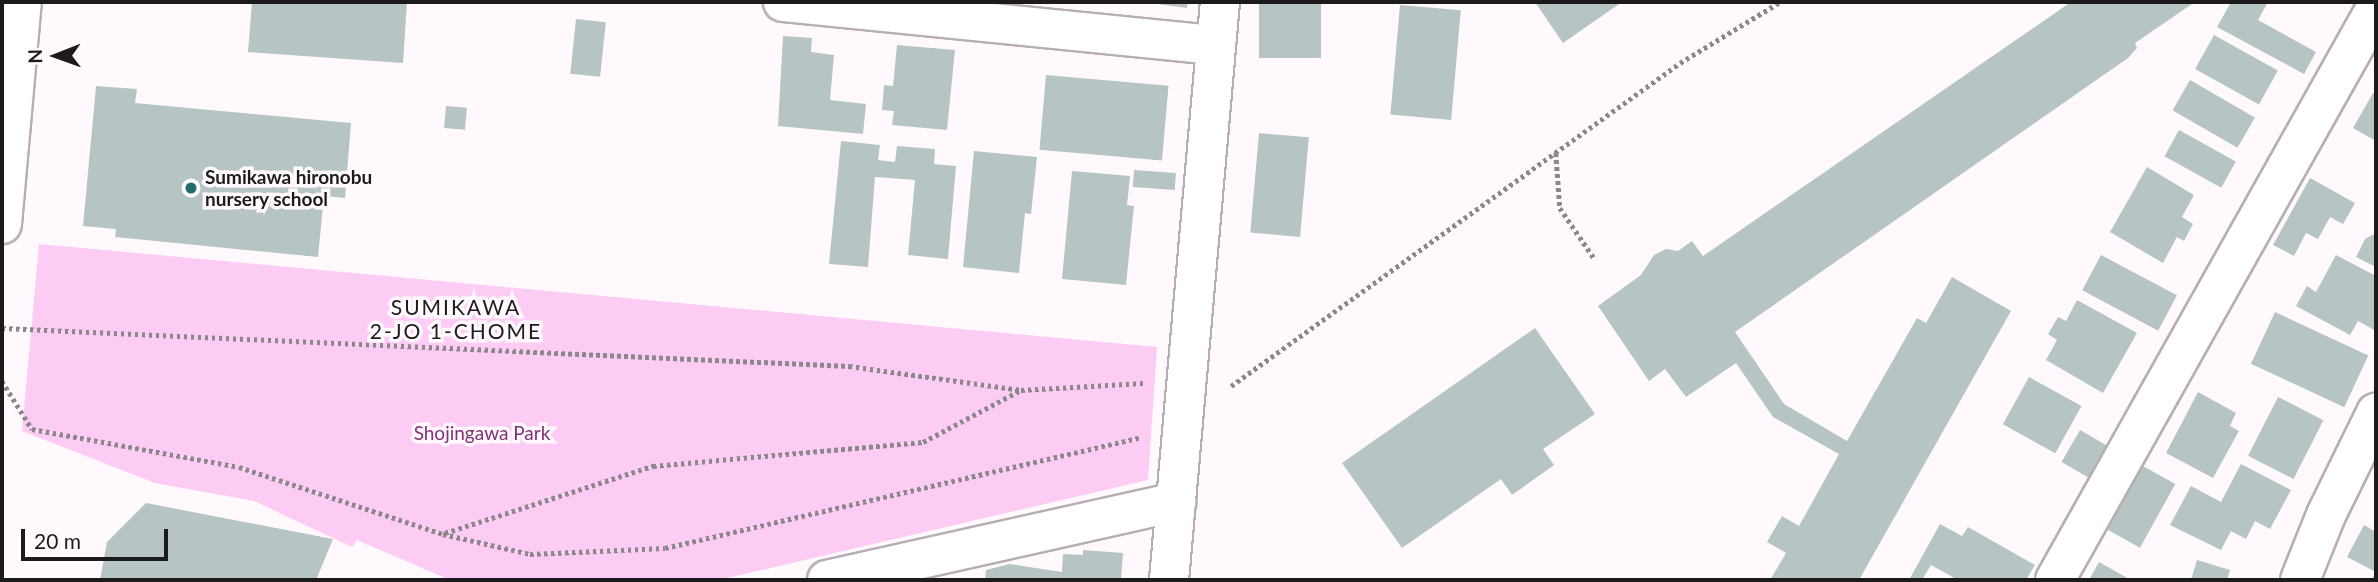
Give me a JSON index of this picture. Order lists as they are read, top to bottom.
{
  "districts": ["SUMIKAWA 2-JO 1-CHOME"],
  "parks": ["Shojingawa Park"],
  "places": ["Sumikawa hironobu nursery school"],
  "scale_bar": "20 m",
  "north": "left"
}
